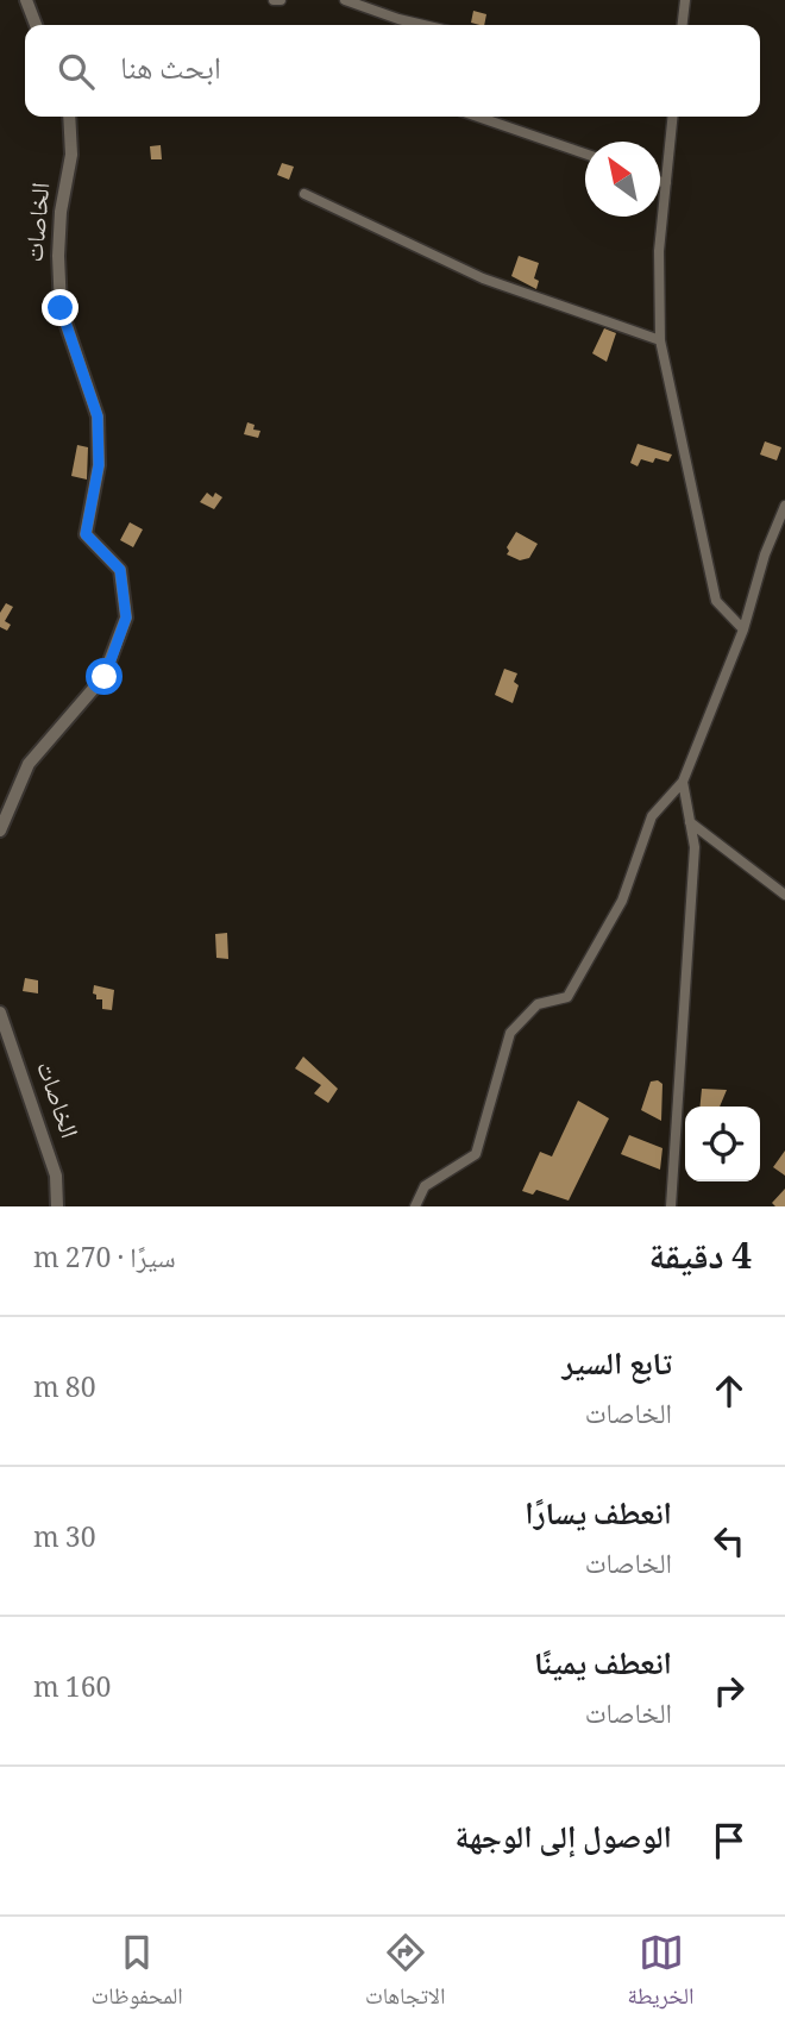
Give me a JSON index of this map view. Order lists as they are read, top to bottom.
{
  "streets": {
    "street": ["الخاصات"]
  },
  "north": "top left",
  "page": {
    "search": "ابحث هنا",
    "heading": ["4 دقيقة", "سيرًا · 270 m"],
    "list": [
      ["تابع السير", "الخاصات", "80 m"],
      ["انعطف يسارًا", "الخاصات", "30 m"],
      ["انعطف يمينًا", "الخاصات", "160 m"],
      "الوصول إلى الوجهة"
    ],
    "nav": ["الخريطة", "الاتجاهات", "المحفوظات"]
  }
}
